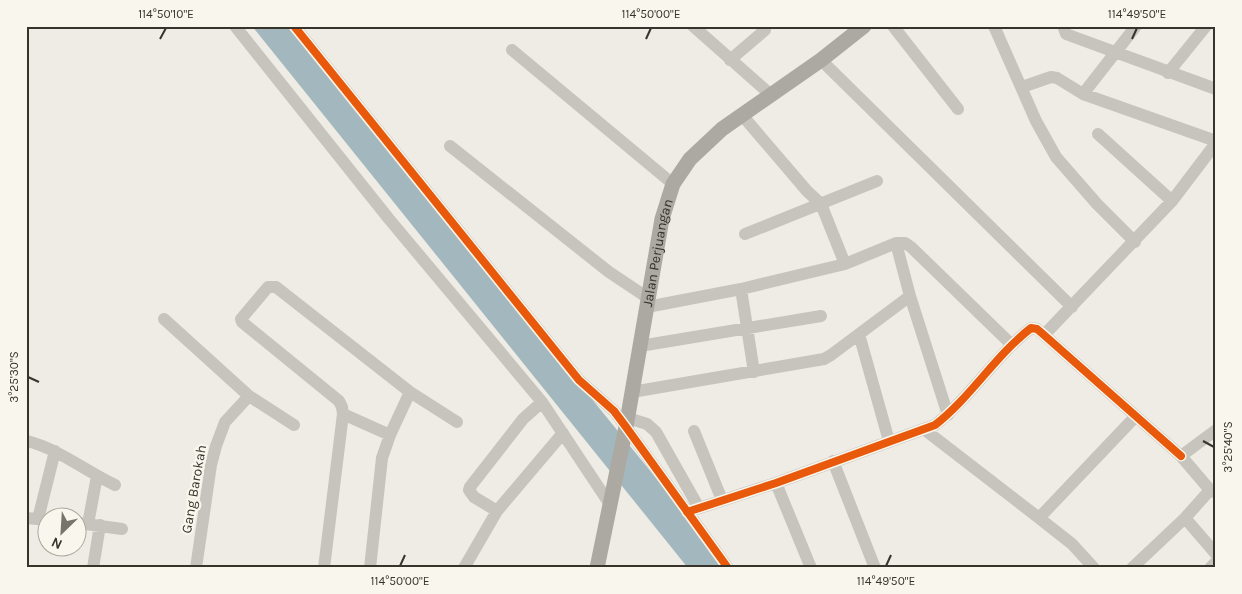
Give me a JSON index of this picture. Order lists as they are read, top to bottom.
{
  "streets": {
    "main road": ["Jalan Perjuangan"],
    "street": ["Gang Barokah"]
  },
  "north": "bottom left",
  "coordinates": [
    "114°50'10\"E",
    "114°50'00\"E",
    "114°49'50\"E",
    "3°25'30\"S",
    "3°25'40\"S"
  ]
}
